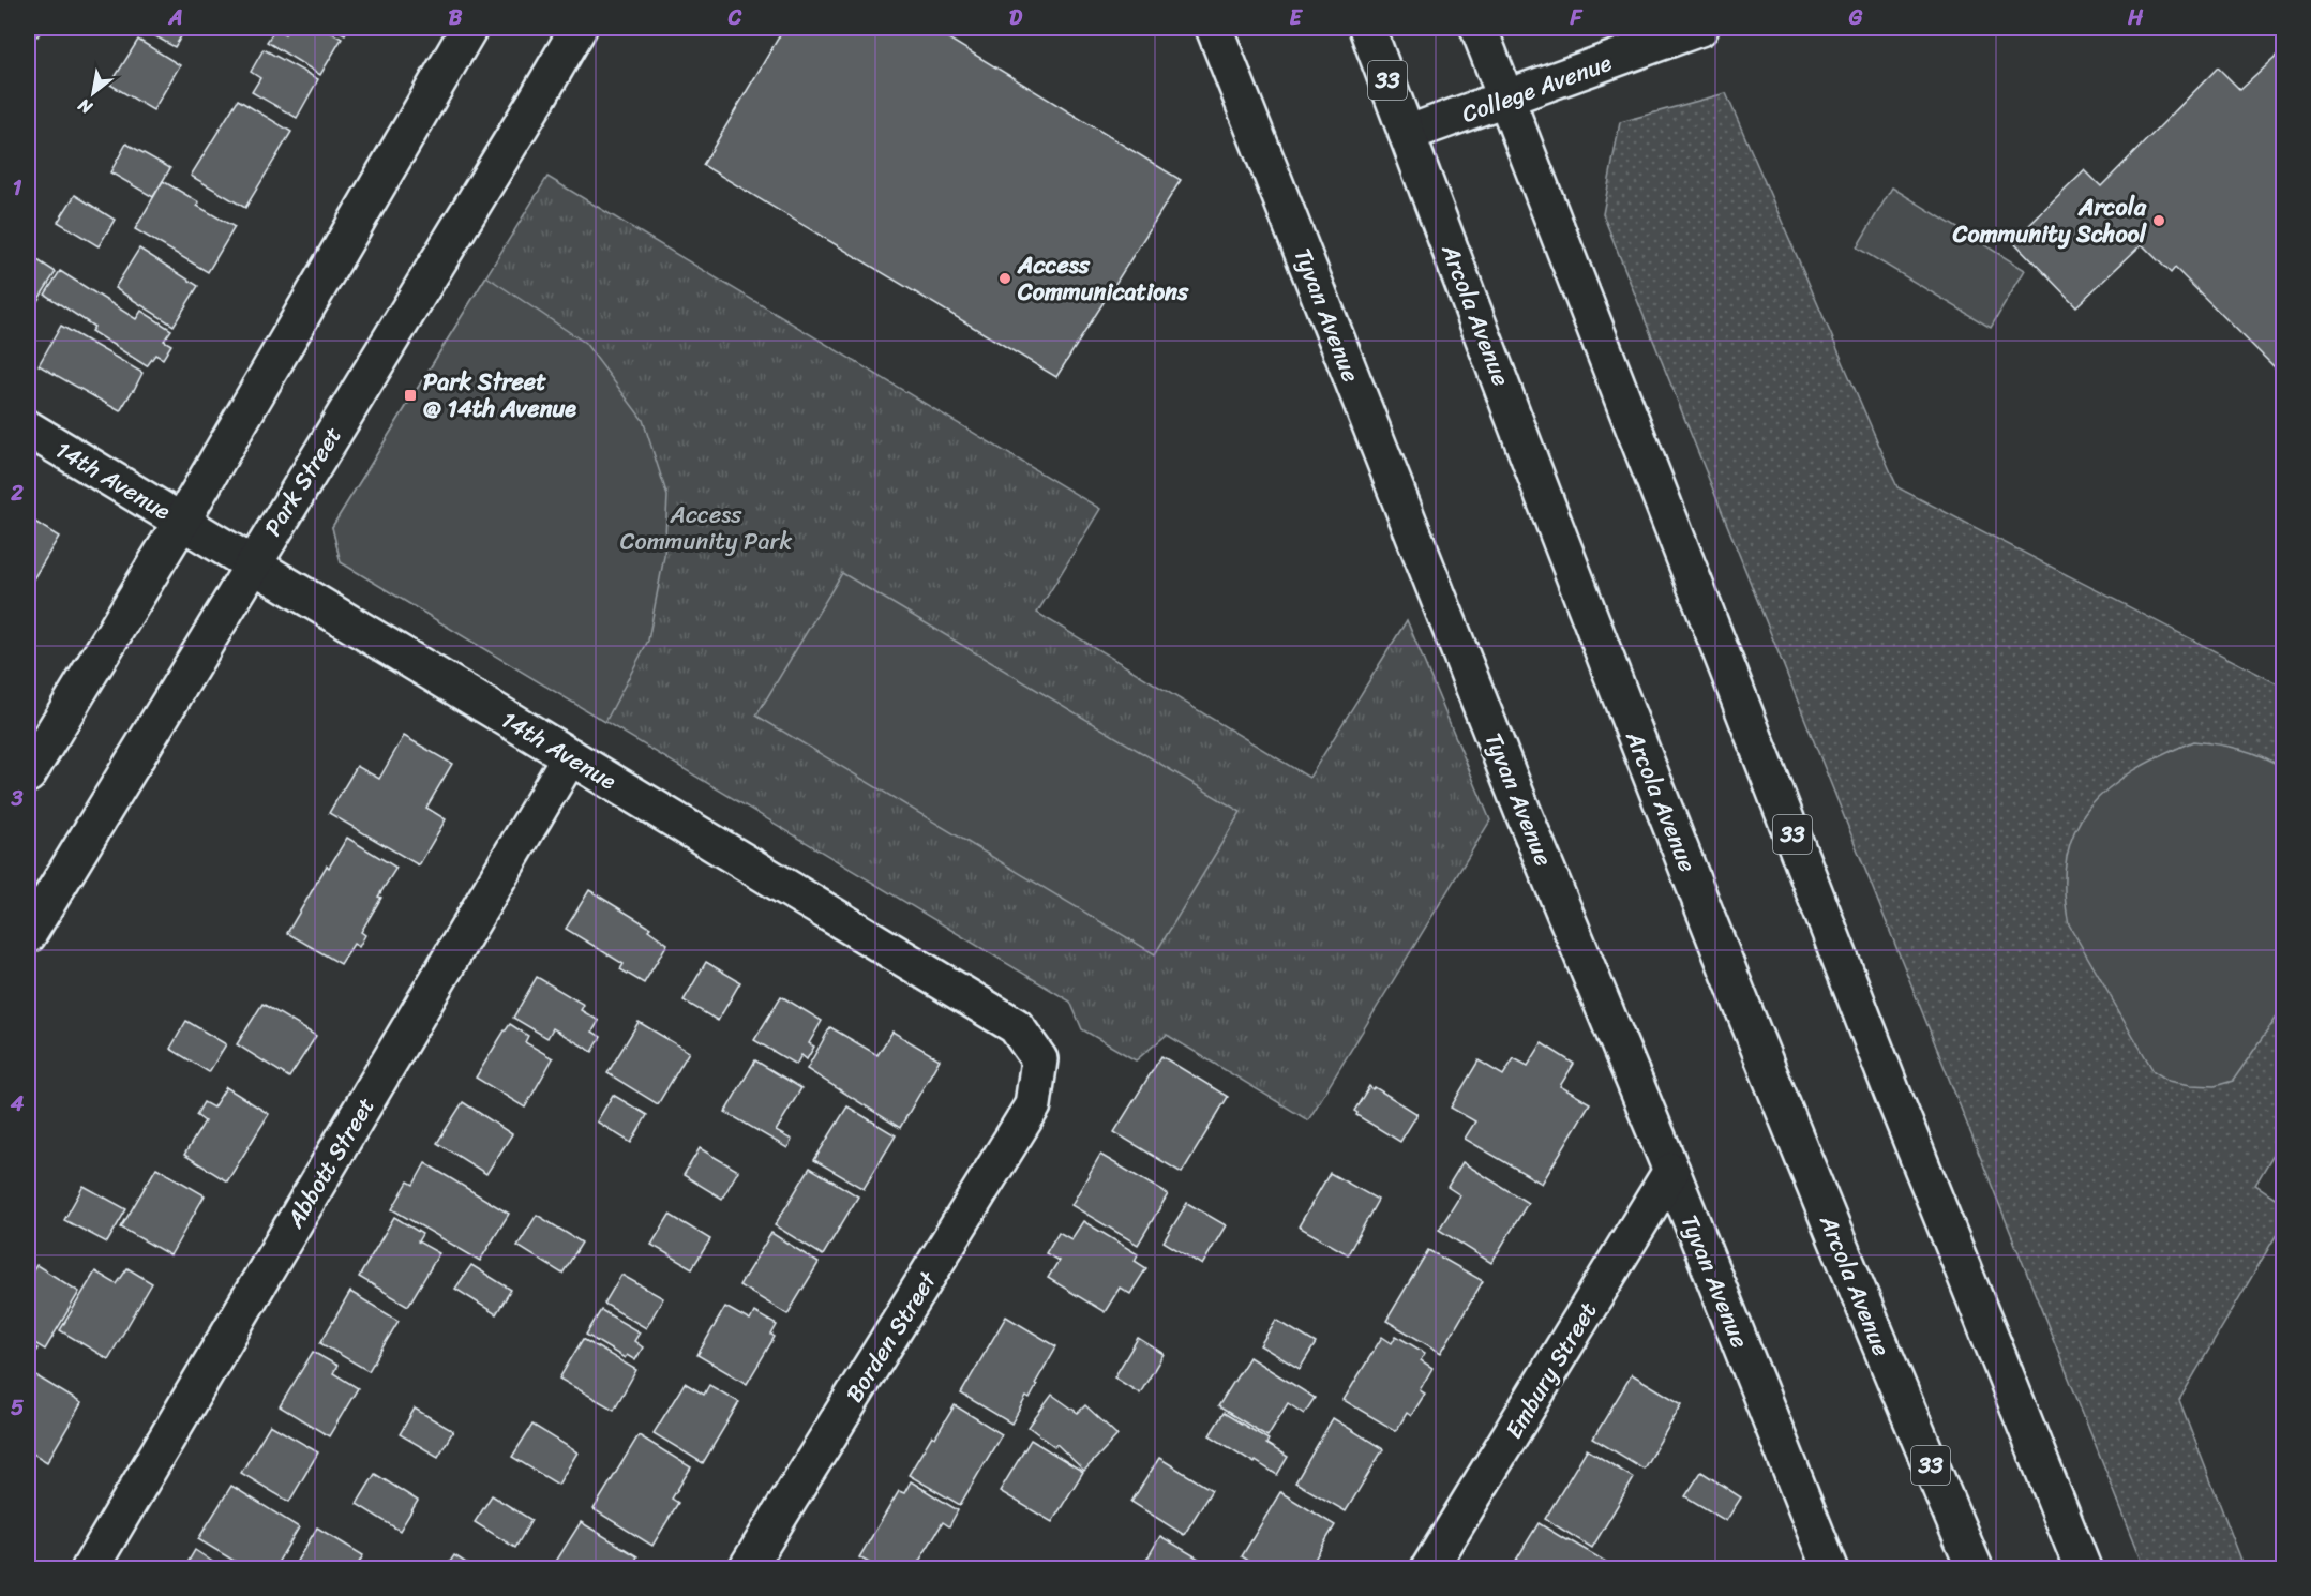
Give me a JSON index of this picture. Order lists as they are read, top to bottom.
{
  "streets": {
    "main road": [
      "33",
      "College Avenue",
      "Tyvan Avenue",
      "Arcola Avenue",
      "14th Avenue",
      "Park Street",
      "Abbott Street",
      "Borden Street",
      "Embury Street"
    ]
  },
  "crossings": [
    ["33", "College Avenue"],
    ["College Avenue", "Arcola Avenue"],
    ["Tyvan Avenue", "Embury Street"],
    ["14th Avenue", "Park Street"],
    ["14th Avenue", "Abbott Street"],
    ["14th Avenue", "Borden Street"]
  ],
  "parks": ["Access Community Park"],
  "places": {
    "other": ["Arcola Community School", "Access Communications"],
    "transit": ["Park Street @ 14th Avenue"]
  },
  "north": "bottom left",
  "grid": {
    "columns": [
      "A",
      "B",
      "C",
      "D",
      "E",
      "F",
      "G",
      "H"
    ],
    "rows": [
      "1",
      "2",
      "3",
      "4",
      "5"
    ]
  }
}
